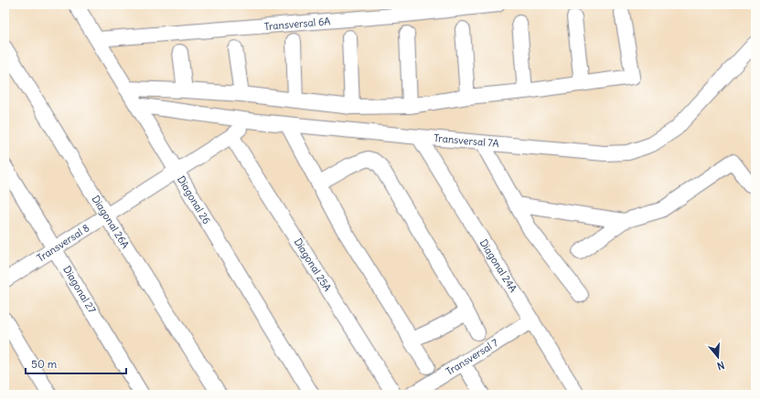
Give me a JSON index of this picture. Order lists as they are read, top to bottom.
{
  "streets": {
    "street": [
      "Transversal 6A",
      "Transversal 7A",
      "Diagonal 26",
      "Diagonal 26A",
      "Transversal 8",
      "Diagonal 25A",
      "Diagonal 24A",
      "Diagonal 27",
      "Transversal 7"
    ]
  },
  "crossings": [
    ["Transversal 6A", "Diagonal 26"],
    ["Transversal 7A", "Diagonal 26"],
    ["Transversal 7A", "Transversal 8"],
    ["Transversal 7A", "Diagonal 24A"],
    ["Diagonal 26", "Transversal 8"],
    ["Diagonal 26A", "Transversal 8"],
    ["Transversal 8", "Diagonal 25A"],
    ["Transversal 8", "Diagonal 27"],
    ["Diagonal 24A", "Transversal 7"]
  ],
  "scale_bar": "50 m",
  "north": "bottom"
}
